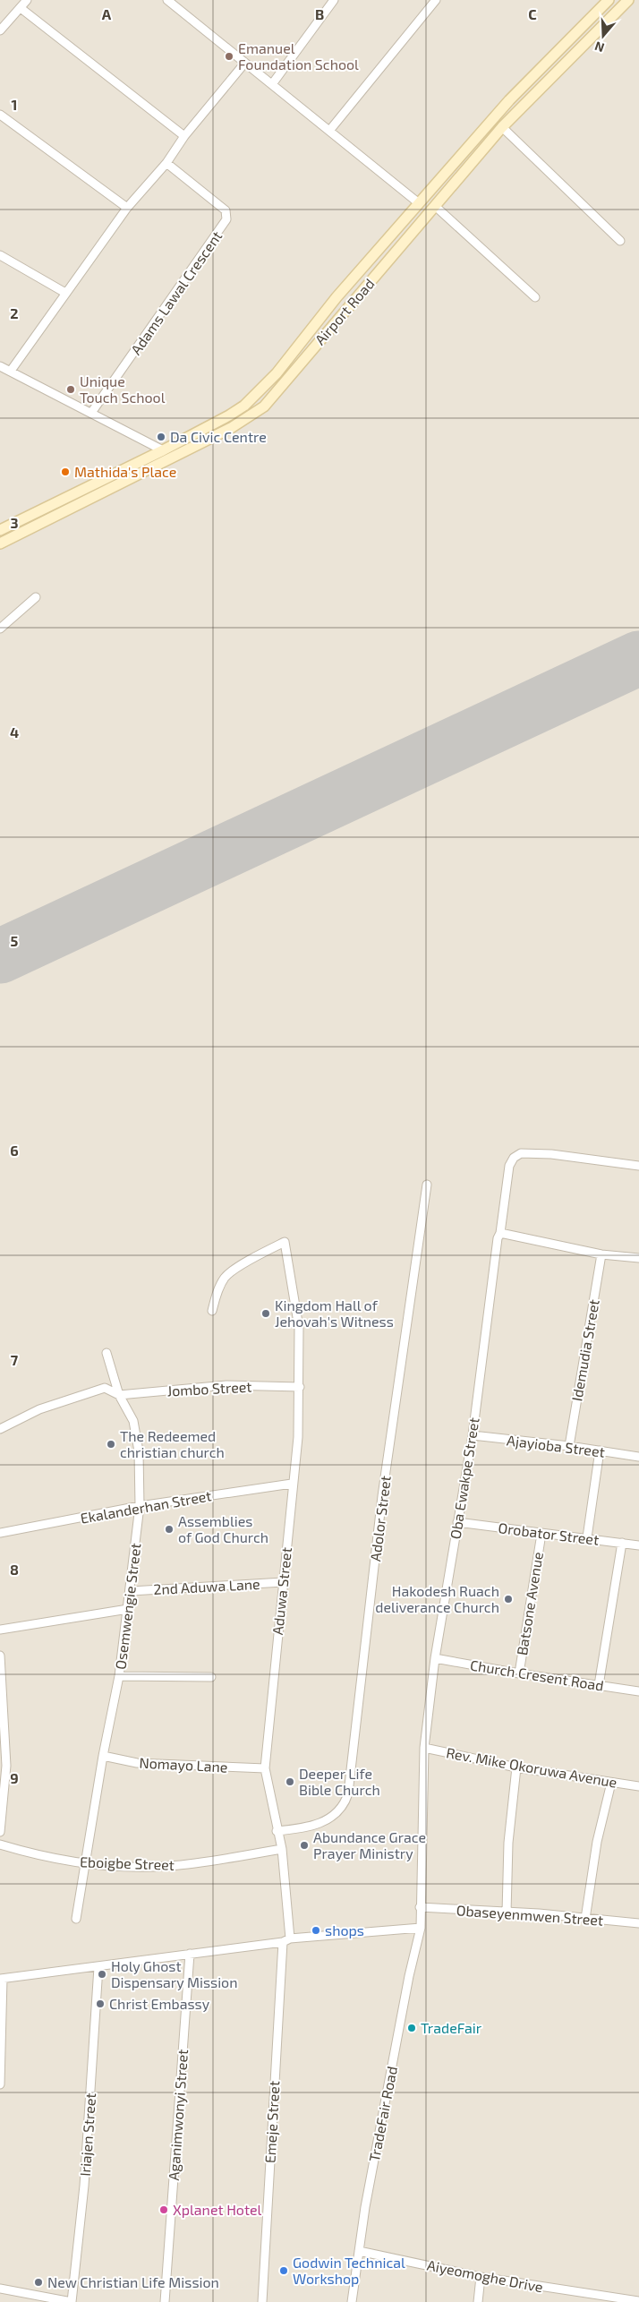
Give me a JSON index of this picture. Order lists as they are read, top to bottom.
{
  "streets": {
    "main road": ["Airport Road"],
    "street": [
      "Adams Lawal Crescent",
      "Idemudia Street",
      "Jombo Street",
      "Ajayioba Street",
      "Oba Ewakpe Street",
      "Ekalanderhan Street",
      "Adolor Street",
      "Orobator Street",
      "2nd Aduwa Lane",
      "Aduwa Street",
      "Batsone Avenue",
      "Osemwengie Street",
      "Church Cresent Road",
      "Nomayo Lane",
      "Rev. Mike Okoruwa Avenue",
      "Eboigbe Street",
      "Obaseyenmwen Street",
      "TradeFair Road",
      "Aganimwonyi Street",
      "Emeje Street",
      "Iriajen Street",
      "Aiyeomoghe Drive"
    ]
  },
  "crossings": [
    ["Idemudia Street", "Ajayioba Street"],
    ["Jombo Street", "Aduwa Street"],
    ["Jombo Street", "Osemwengie Street"],
    ["Ajayioba Street", "Oba Ewakpe Street"],
    ["Oba Ewakpe Street", "Orobator Street"],
    ["Oba Ewakpe Street", "Church Cresent Road"],
    ["Oba Ewakpe Street", "Rev. Mike Okoruwa Avenue"],
    ["Oba Ewakpe Street", "Obaseyenmwen Street"],
    ["Oba Ewakpe Street", "TradeFair Road"],
    ["Ekalanderhan Street", "Aduwa Street"],
    ["Ekalanderhan Street", "Osemwengie Street"],
    ["Adolor Street", "Aduwa Street"],
    ["Orobator Street", "Batsone Avenue"],
    ["2nd Aduwa Lane", "Aduwa Street"],
    ["2nd Aduwa Lane", "Osemwengie Street"],
    ["Aduwa Street", "Nomayo Lane"],
    ["Aduwa Street", "Eboigbe Street"],
    ["Aduwa Street", "Emeje Street"],
    ["Batsone Avenue", "Church Cresent Road"],
    ["Osemwengie Street", "Nomayo Lane"],
    ["Osemwengie Street", "Eboigbe Street"],
    ["TradeFair Road", "Aiyeomoghe Drive"]
  ],
  "places": [
    "Emanuel Foundation School",
    "Unique Touch School",
    "Da Civic Centre",
    "Mathida's Place",
    "Kingdom Hall of Jehovah's Witness",
    "The Redeemed christian church",
    "Assemblies of God Church",
    "Hakodesh Ruach deliverance Church",
    "Deeper Life Bible Church",
    "Abundance Grace Prayer Ministry",
    "shops",
    "Holy Ghost Dispensary Mission",
    "Christ Embassy",
    "TradeFair",
    "Xplanet Hotel",
    "Godwin Technical Workshop",
    "New Christian Life Mission"
  ],
  "north": "bottom",
  "grid": {
    "columns": ["A", "B", "C"],
    "rows": [
      "1",
      "2",
      "3",
      "4",
      "5",
      "6",
      "7",
      "8",
      "9"
    ]
  }
}
